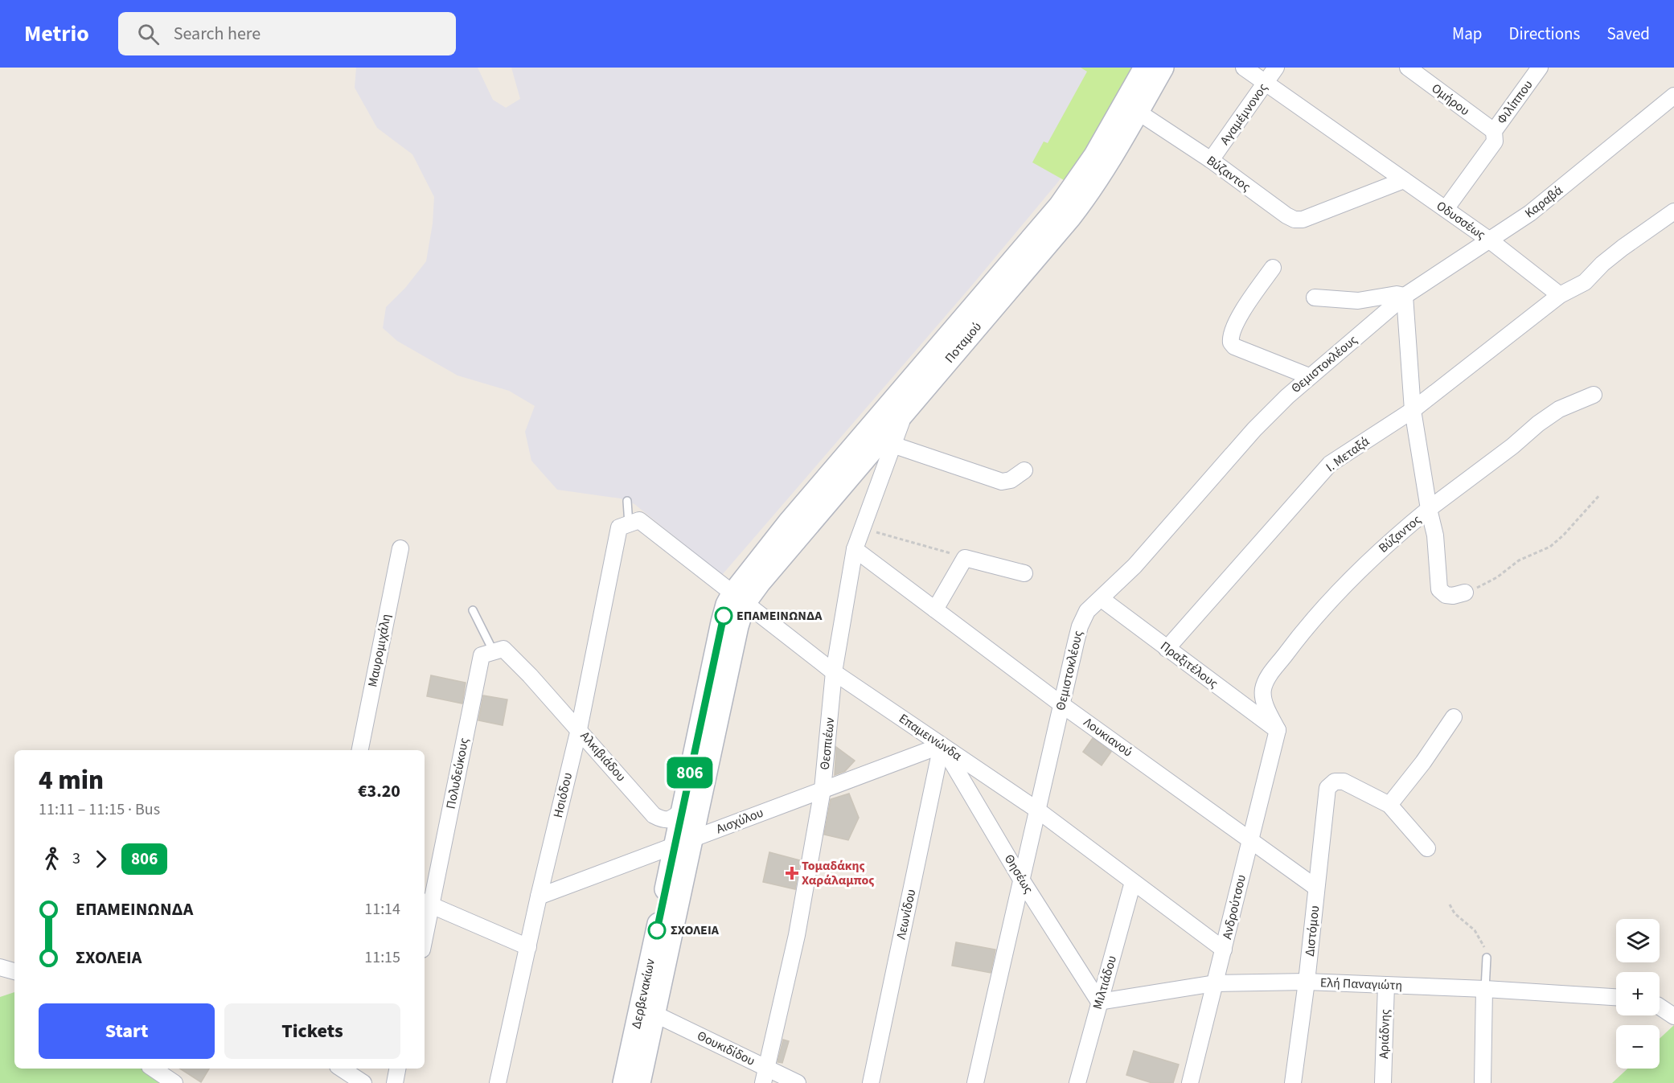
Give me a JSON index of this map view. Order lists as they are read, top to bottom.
{
  "streets": {
    "street": [
      "Ομήρου",
      "Φιλίππου",
      "Αγαμέμνονος",
      "Βύζαντος",
      "Καραβά",
      "Οδυσσέως",
      "Ποταμού",
      "Θεμιστοκλέους",
      "Ι. Μεταξά",
      "Μαυρομιχάλη",
      "Πραξιτέλους",
      "Επαμεινώνδα",
      "Λουκιανού",
      "Θεσπιέων",
      "Αλκιβιάδου",
      "Πολυδεύκους",
      "Ησιόδου",
      "Αισχύλου",
      "Θησέως",
      "Ανδρούτσου",
      "Λεωνίδου",
      "Διστόμου",
      "Μιλτιάδου",
      "Ελή Παναγιώτη",
      "Δερβενακίων",
      "Αριάδνης",
      "Θουκιδίδου"
    ]
  },
  "crossings": [
    ["Ομήρου", "Φιλίππου"],
    ["Φιλίππου", "Οδυσσέως"],
    ["Αγαμέμνονος", "Βύζαντος"],
    ["Αγαμέμνονος", "Οδυσσέως"],
    ["Βύζαντος", "Καραβά"],
    ["Βύζαντος", "Οδυσσέως"],
    ["Βύζαντος", "Ποταμού"],
    ["Βύζαντος", "Θεμιστοκλέους"],
    ["Βύζαντος", "Ι. Μεταξά"],
    ["Βύζαντος", "Πραξιτέλους"],
    ["Βύζαντος", "Ανδρούτσου"],
    ["Καραβά", "Οδυσσέως"],
    ["Καραβά", "Θεμιστοκλέους"],
    ["Οδυσσέως", "Ι. Μεταξά"],
    ["Ποταμού", "Επαμεινώνδα"],
    ["Ποταμού", "Θεσπιέων"],
    ["Ποταμού", "Δερβενακίων"],
    ["Θεμιστοκλέους", "Πραξιτέλους"],
    ["Θεμιστοκλέους", "Επαμεινώνδα"],
    ["Θεμιστοκλέους", "Λουκιανού"],
    ["Θεμιστοκλέους", "Θησέως"],
    ["Ι. Μεταξά", "Πραξιτέλους"],
    ["Πραξιτέλους", "Ανδρούτσου"],
    ["Επαμεινώνδα", "Θεσπιέων"],
    ["Επαμεινώνδα", "Ησιόδου"],
    ["Επαμεινώνδα", "Αισχύλου"],
    ["Επαμεινώνδα", "Θησέως"],
    ["Επαμεινώνδα", "Ανδρούτσου"],
    ["Επαμεινώνδα", "Λεωνίδου"],
    ["Επαμεινώνδα", "Μιλτιάδου"],
    ["Επαμεινώνδα", "Δερβενακίων"],
    ["Λουκιανού", "Θεσπιέων"],
    ["Λουκιανού", "Ανδρούτσου"],
    ["Λουκιανού", "Διστόμου"],
    ["Θεσπιέων", "Αισχύλου"],
    ["Θεσπιέων", "Θουκιδίδου"],
    ["Αλκιβιάδου", "Πολυδεύκους"],
    ["Αλκιβιάδου", "Ησιόδου"],
    ["Αλκιβιάδου", "Δερβενακίων"],
    ["Ησιόδου", "Αισχύλου"],
    ["Αισχύλου", "Θησέως"],
    ["Αισχύλου", "Λεωνίδου"],
    ["Αισχύλου", "Δερβενακίων"],
    ["Θησέως", "Λεωνίδου"],
    ["Θησέως", "Μιλτιάδου"],
    ["Θησέως", "Ελή Παναγιώτη"],
    ["Ανδρούτσου", "Ελή Παναγιώτη"],
    ["Διστόμου", "Ελή Παναγιώτη"],
    ["Μιλτιάδου", "Ελή Παναγιώτη"],
    ["Ελή Παναγιώτη", "Αριάδνης"],
    ["Δερβενακίων", "Θουκιδίδου"]
  ],
  "places": {
    "other": ["ΕΠΑΜΕΙΝΩΝΔΑ", "ΣΧΟΛΕΙΑ"],
    "health": ["Τομαδάκης Χαράλαμπος"]
  },
  "lines": ["bus line 806"],
  "page": {
    "header": "Metrio",
    "search": "Search here",
    "nav": ["Map", "Directions", "Saved"],
    "on_map": "806",
    "heading": ["4 min", "11:11 – 11:15 · Bus", "€3.20"],
    "legs": ["3", "806"],
    "list": [
      {
        "name": "ΕΠΑΜΕΙΝΩΝΔΑ",
        "value": "11:14"
      },
      {
        "name": "ΣΧΟΛΕΙΑ",
        "value": "11:15"
      }
    ],
    "map_buttons": ["+", "−"],
    "buttons": ["Start", "Tickets"]
  }
}
